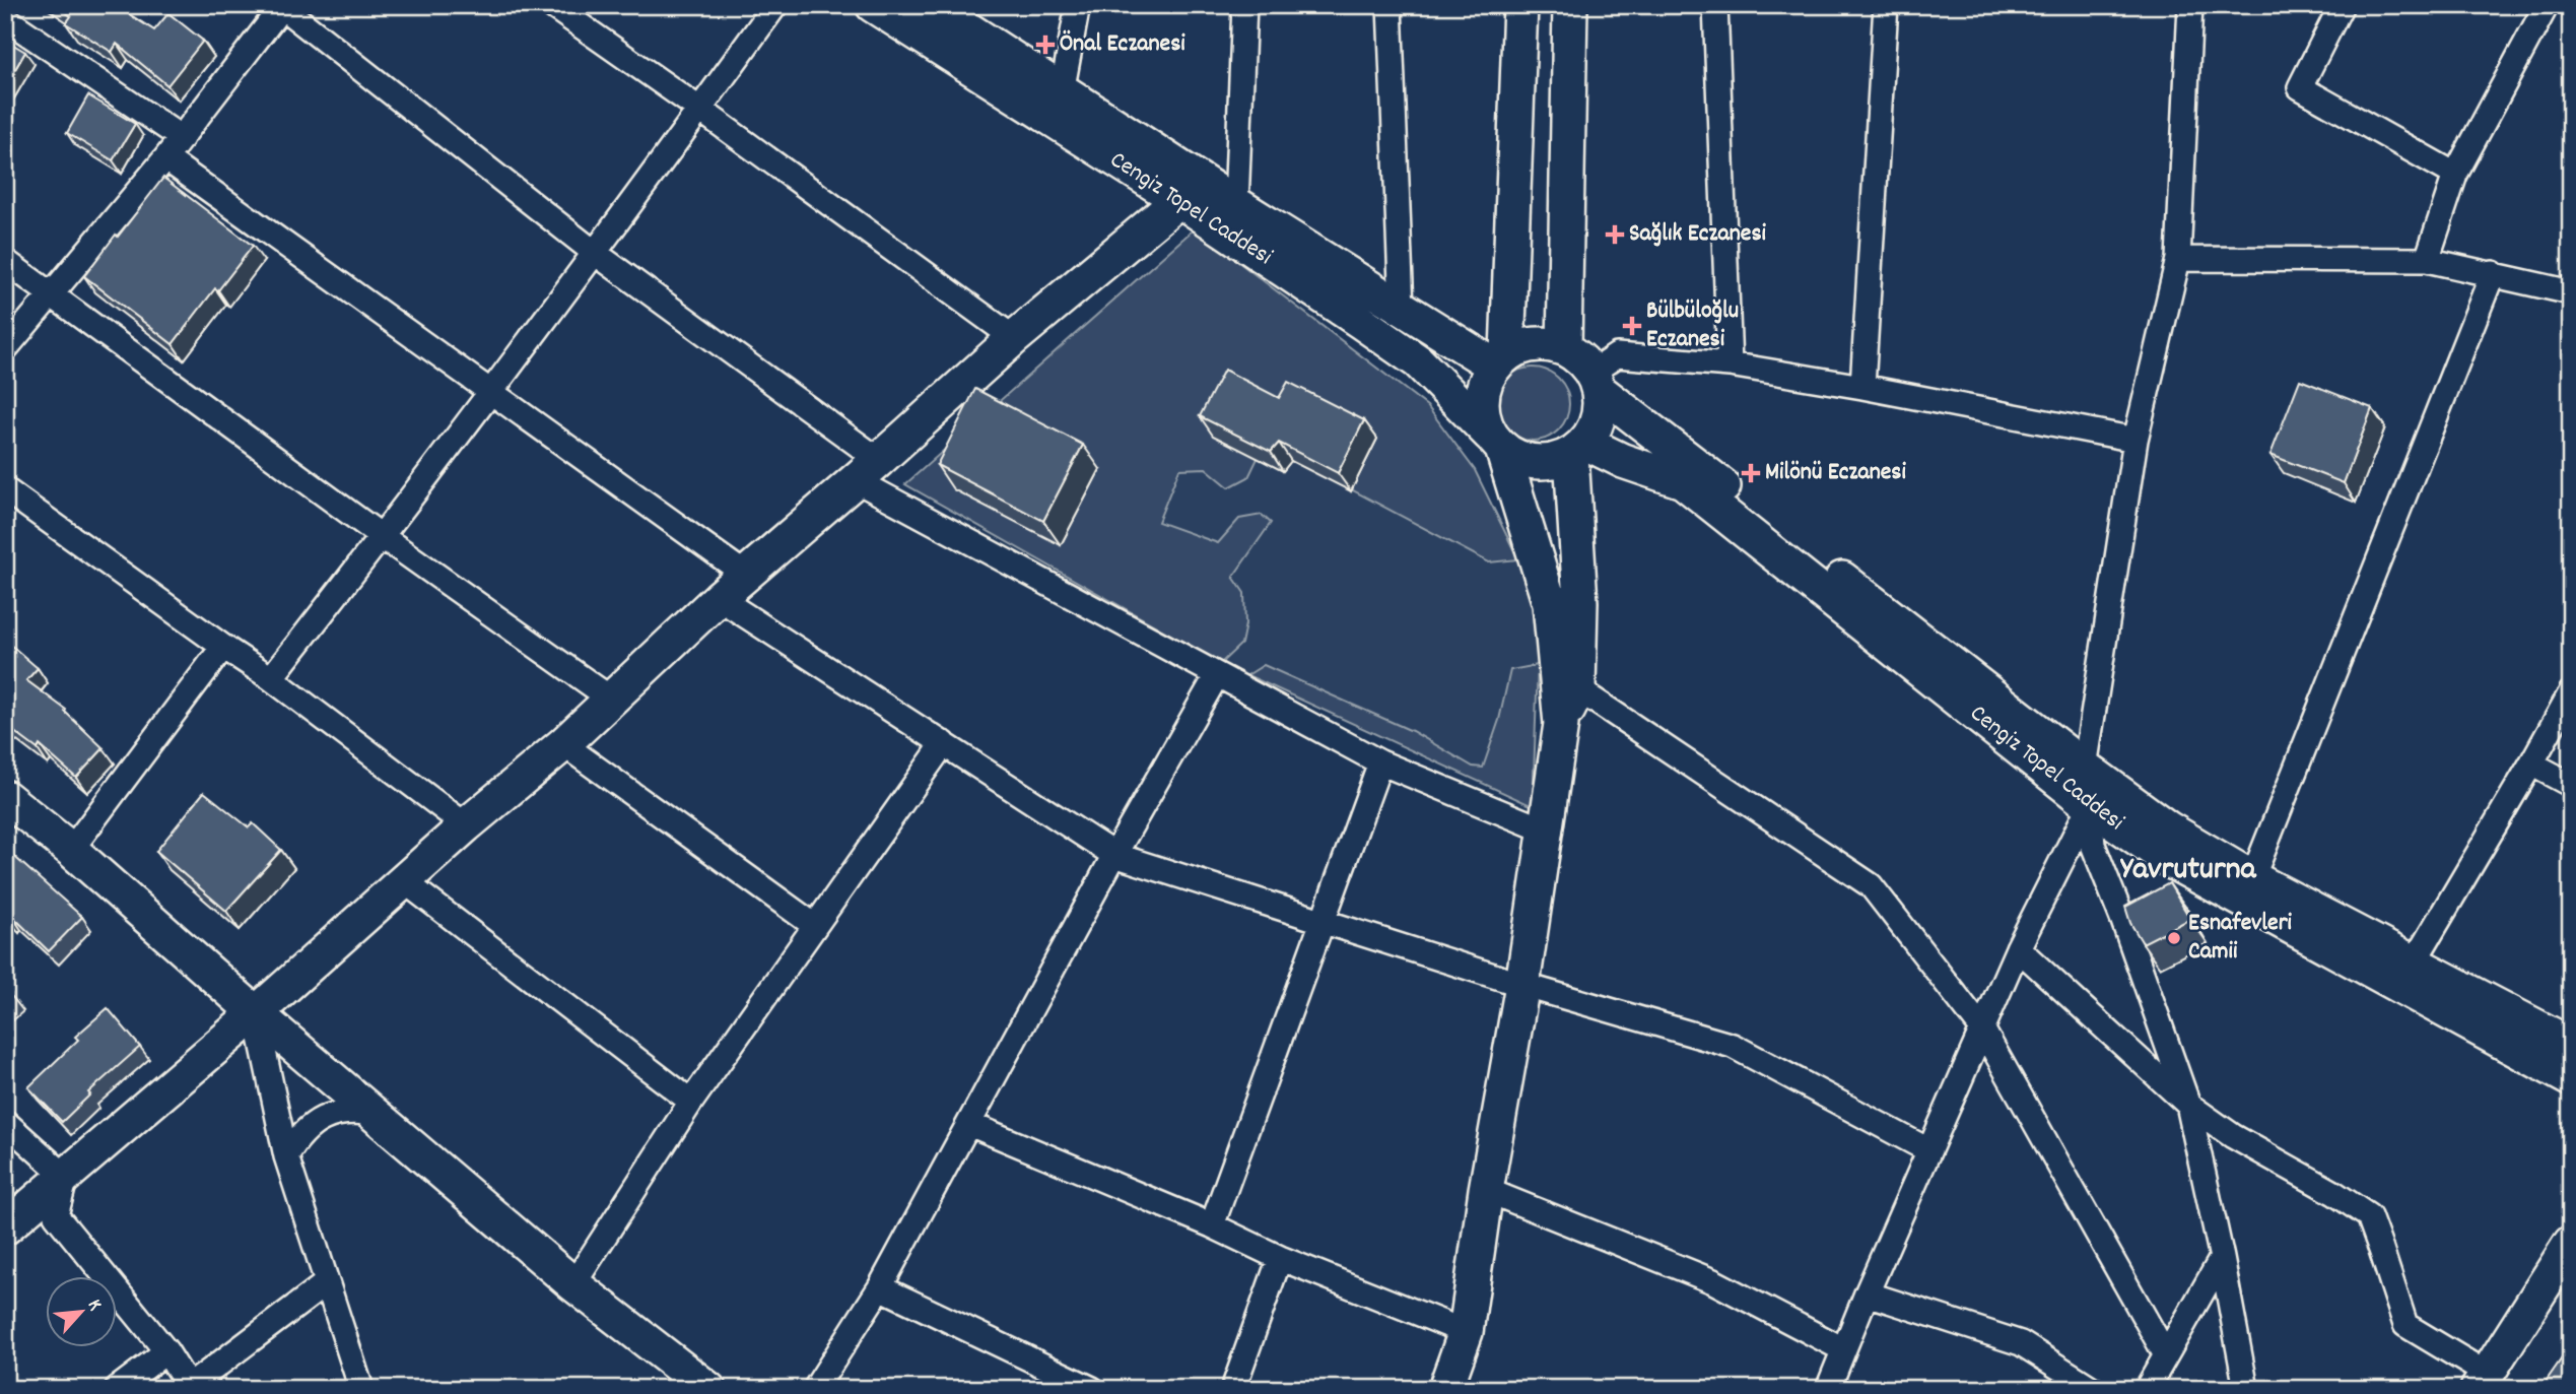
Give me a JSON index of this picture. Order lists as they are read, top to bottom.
{
  "streets": {
    "street": ["Cengiz Topel Caddesi"]
  },
  "districts": ["Yavruturna"],
  "places": {
    "health": [
      "Önal Eczanesi",
      "Sağlık Eczanesi",
      "Bülbüloğlu Eczanesi",
      "Milönü Eczanesi"
    ],
    "other": ["Esnafevleri Camii"]
  },
  "north": "top right"
}
